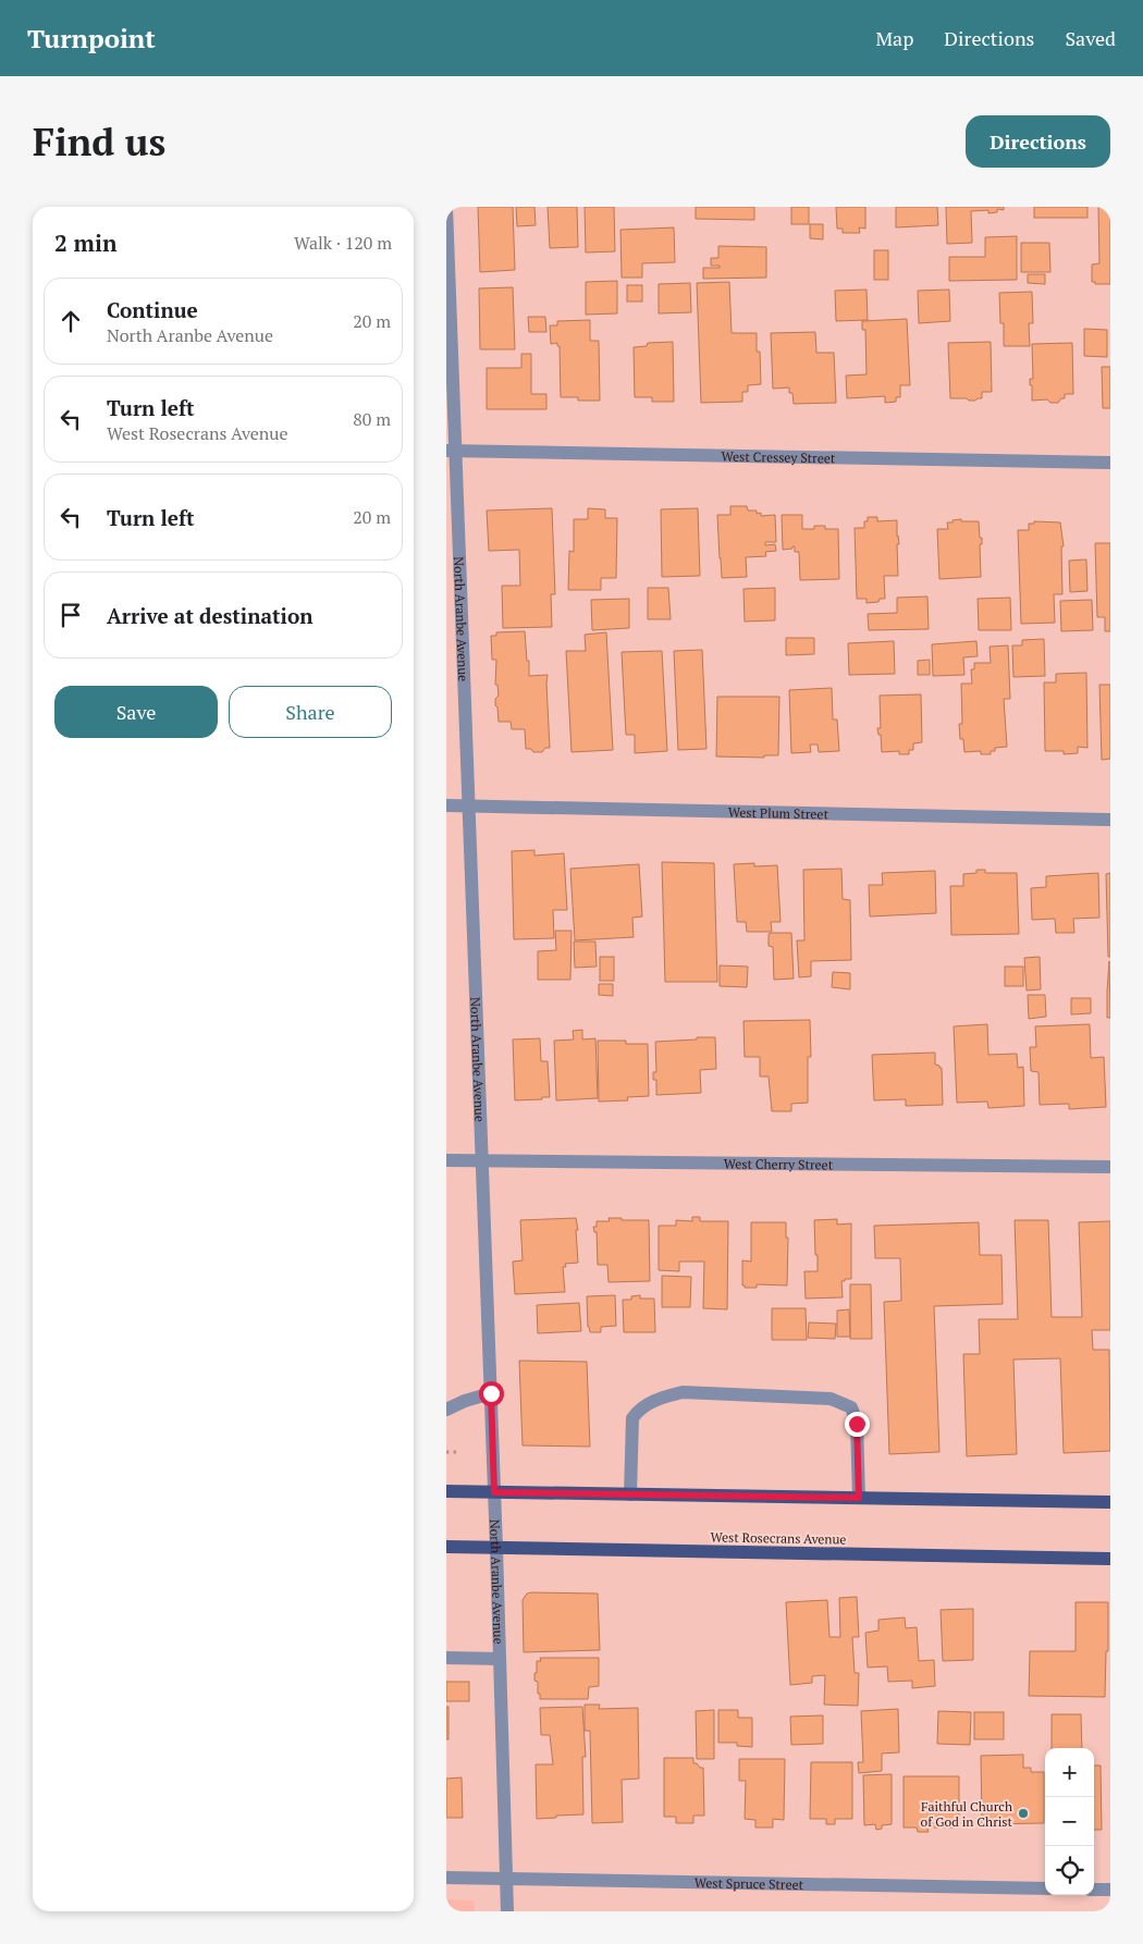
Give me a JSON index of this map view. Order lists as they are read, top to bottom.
{
  "streets": {
    "main road": ["West Rosecrans Avenue"],
    "street": [
      "West Cressey Street",
      "North Aranbe Avenue",
      "West Plum Street",
      "West Cherry Street",
      "West Spruce Street"
    ]
  },
  "crossings": [
    ["West Cressey Street", "North Aranbe Avenue"],
    ["North Aranbe Avenue", "West Plum Street"],
    ["North Aranbe Avenue", "West Cherry Street"],
    ["North Aranbe Avenue", "West Rosecrans Avenue"],
    ["North Aranbe Avenue", "West Spruce Street"]
  ],
  "places": ["Faithful Church of God in Christ"],
  "page": {
    "header": "Turnpoint",
    "nav": ["Map", "Directions", "Saved"],
    "buttons": [
      "Directions",
      ["Save", "Share"]
    ],
    "title": "Find us",
    "heading": ["2 min", "Walk · 120 m"],
    "list": [
      ["Continue", "North Aranbe Avenue", "20 m"],
      ["Turn left", "West Rosecrans Avenue", "80 m"],
      ["Turn left", "20 m"],
      "Arrive at destination"
    ],
    "map_buttons": ["+", "−"]
  }
}
